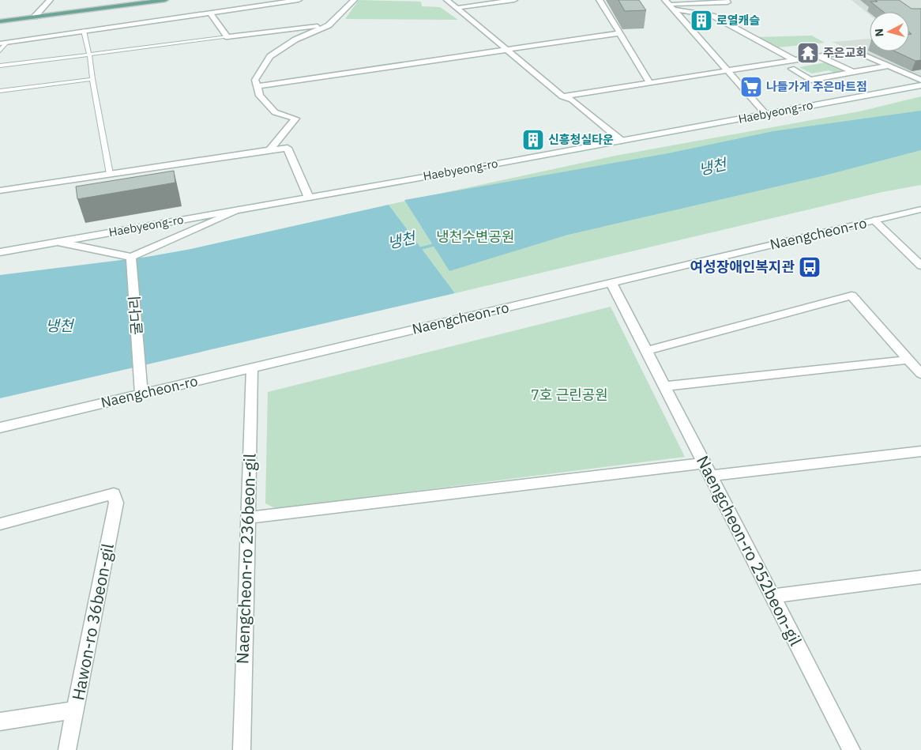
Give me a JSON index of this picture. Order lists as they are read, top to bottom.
{
  "streets": {
    "street": [
      "Haebyeong-ro",
      "Naengcheon-ro",
      "굴다리",
      "Naengcheon-ro 252beon-gil",
      "Naengcheon-ro 236beon-gil",
      "Hawon-ro 36beon-gil"
    ]
  },
  "crossings": [
    ["Naengcheon-ro", "굴다리"],
    ["Naengcheon-ro", "Naengcheon-ro 252beon-gil"],
    ["Naengcheon-ro", "Naengcheon-ro 236beon-gil"]
  ],
  "water": ["냉천"],
  "parks": ["냉천수변공원", "7호 근린공원"],
  "places": {
    "building": ["로열캐슬", "신흥청실타운"],
    "temple": ["주은교회"],
    "supermarket": ["나들가게 주은마트점"],
    "bus stop": ["여성장애인복지관"]
  },
  "north": "left"
}
